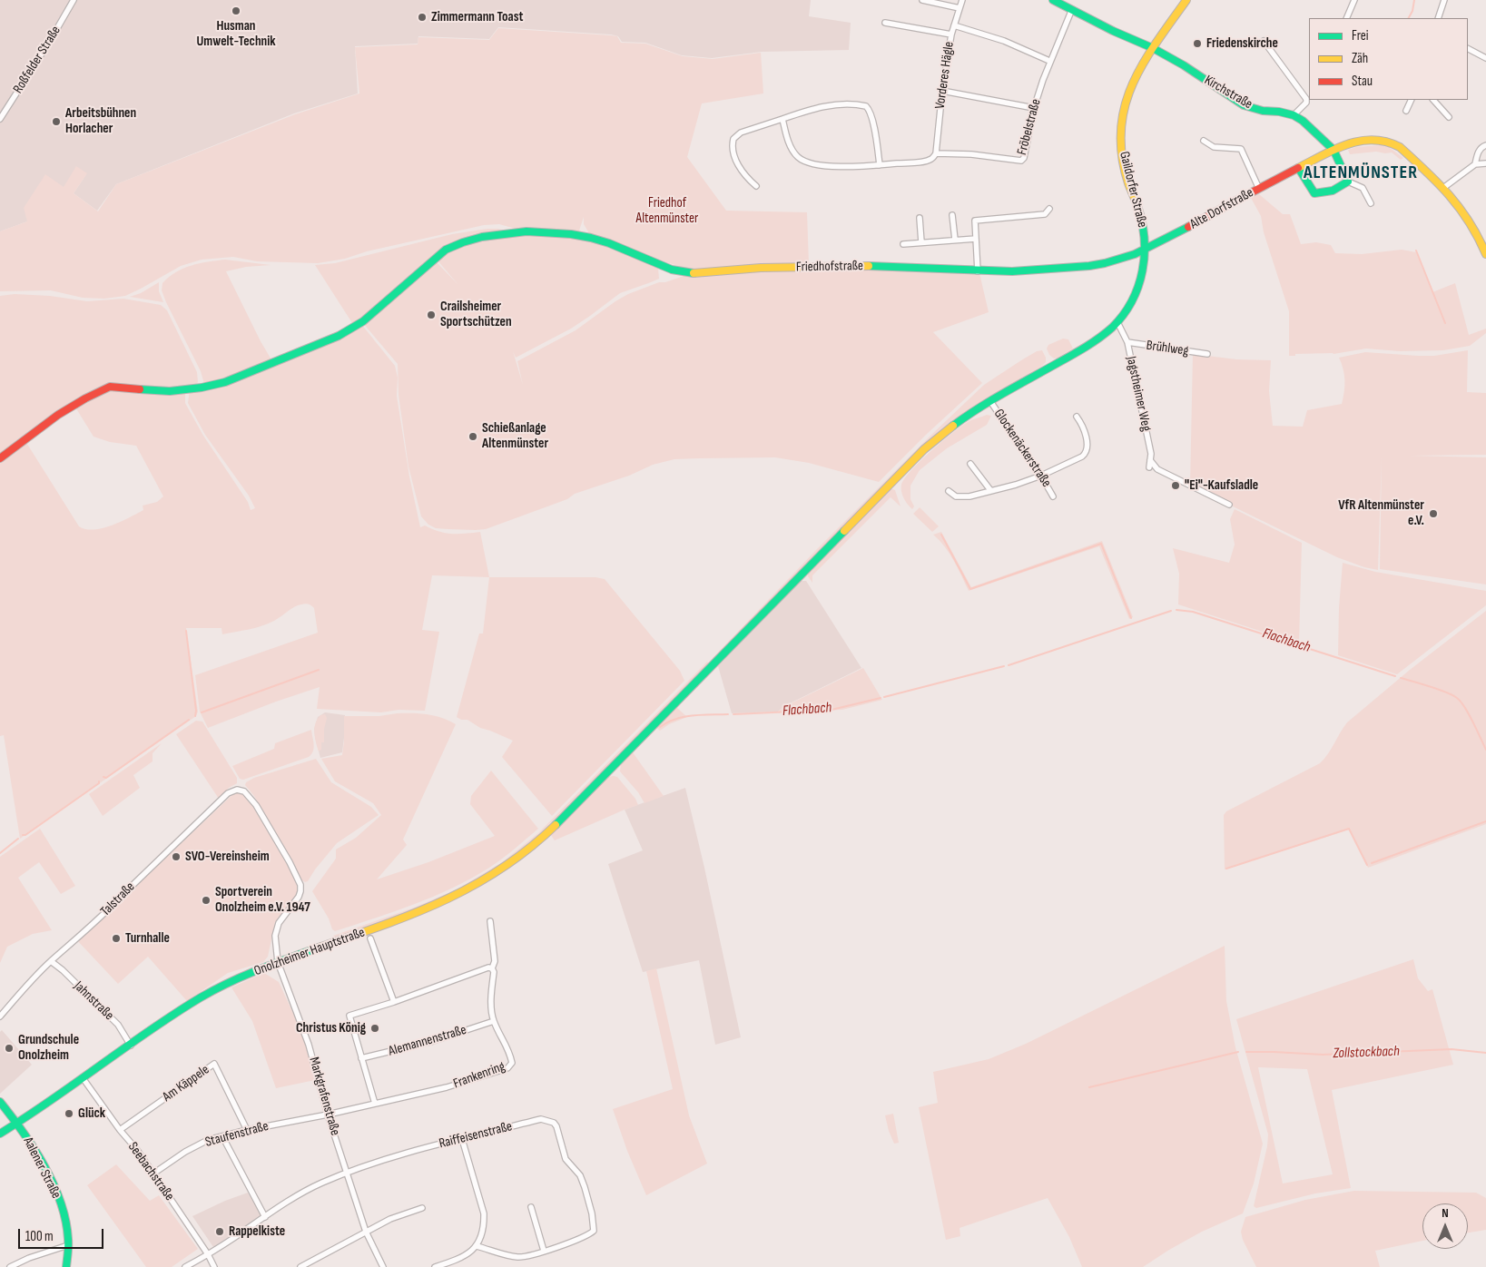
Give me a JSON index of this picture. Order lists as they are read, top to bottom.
{
  "streets": {
    "street": [
      "Roßfelder Straße",
      "Vorderes Hägle",
      "Kirchstraße",
      "Fröbelstraße",
      "Gaildorfer Straße",
      "Alte Dorfstraße",
      "Friedhofstraße",
      "Brühlweg",
      "Jagstheimer Weg",
      "Glockenäckerstraße",
      "Talstraße",
      "Onolzheimer Hauptstraße",
      "Jahnstraße",
      "Alemannenstraße",
      "Frankenring",
      "Am Käppele",
      "Markgrafenstraße",
      "Staufenstraße",
      "Raiffeisenstraße",
      "Aalener Straße",
      "Seebachstraße"
    ]
  },
  "crossings": [
    ["Vorderes Hägle", "Fröbelstraße"],
    ["Kirchstraße", "Gaildorfer Straße"],
    ["Kirchstraße", "Alte Dorfstraße"],
    ["Gaildorfer Straße", "Alte Dorfstraße"],
    ["Gaildorfer Straße", "Friedhofstraße"],
    ["Gaildorfer Straße", "Jagstheimer Weg"],
    ["Gaildorfer Straße", "Glockenäckerstraße"],
    ["Gaildorfer Straße", "Onolzheimer Hauptstraße"],
    ["Alte Dorfstraße", "Friedhofstraße"],
    ["Brühlweg", "Jagstheimer Weg"],
    ["Glockenäckerstraße", "Onolzheimer Hauptstraße"],
    ["Talstraße", "Jahnstraße"],
    ["Talstraße", "Markgrafenstraße"],
    ["Onolzheimer Hauptstraße", "Jahnstraße"],
    ["Onolzheimer Hauptstraße", "Markgrafenstraße"],
    ["Onolzheimer Hauptstraße", "Aalener Straße"],
    ["Onolzheimer Hauptstraße", "Seebachstraße"],
    ["Alemannenstraße", "Frankenring"],
    ["Frankenring", "Markgrafenstraße"],
    ["Frankenring", "Staufenstraße"],
    ["Am Käppele", "Staufenstraße"],
    ["Am Käppele", "Seebachstraße"],
    ["Markgrafenstraße", "Staufenstraße"],
    ["Markgrafenstraße", "Raiffeisenstraße"],
    ["Staufenstraße", "Seebachstraße"],
    ["Raiffeisenstraße", "Seebachstraße"]
  ],
  "districts": ["ALTENMÜNSTER"],
  "water": ["Flachbach", "Zollstockbach"],
  "parks": ["Friedhof Altenmünster"],
  "places": [
    "Husman Umwelt-Technik",
    "Zimmermann Toast",
    "Friedenskirche",
    "Arbeitsbühnen Horlacher",
    "Crailsheimer Sportschützen",
    "Schießanlage Altenmünster",
    "\"Ei\"-Kaufsladle",
    "VfR Altenmünster e.V.",
    "SVO-Vereinsheim",
    "Sportverein Onolzheim e.V. 1947",
    "Turnhalle",
    "Christus König",
    "Grundschule Onolzheim",
    "Glück",
    "Rappelkiste"
  ],
  "legend": ["Frei", "Zäh", "Stau"],
  "scale_bar": "100 m",
  "north": "top"
}
